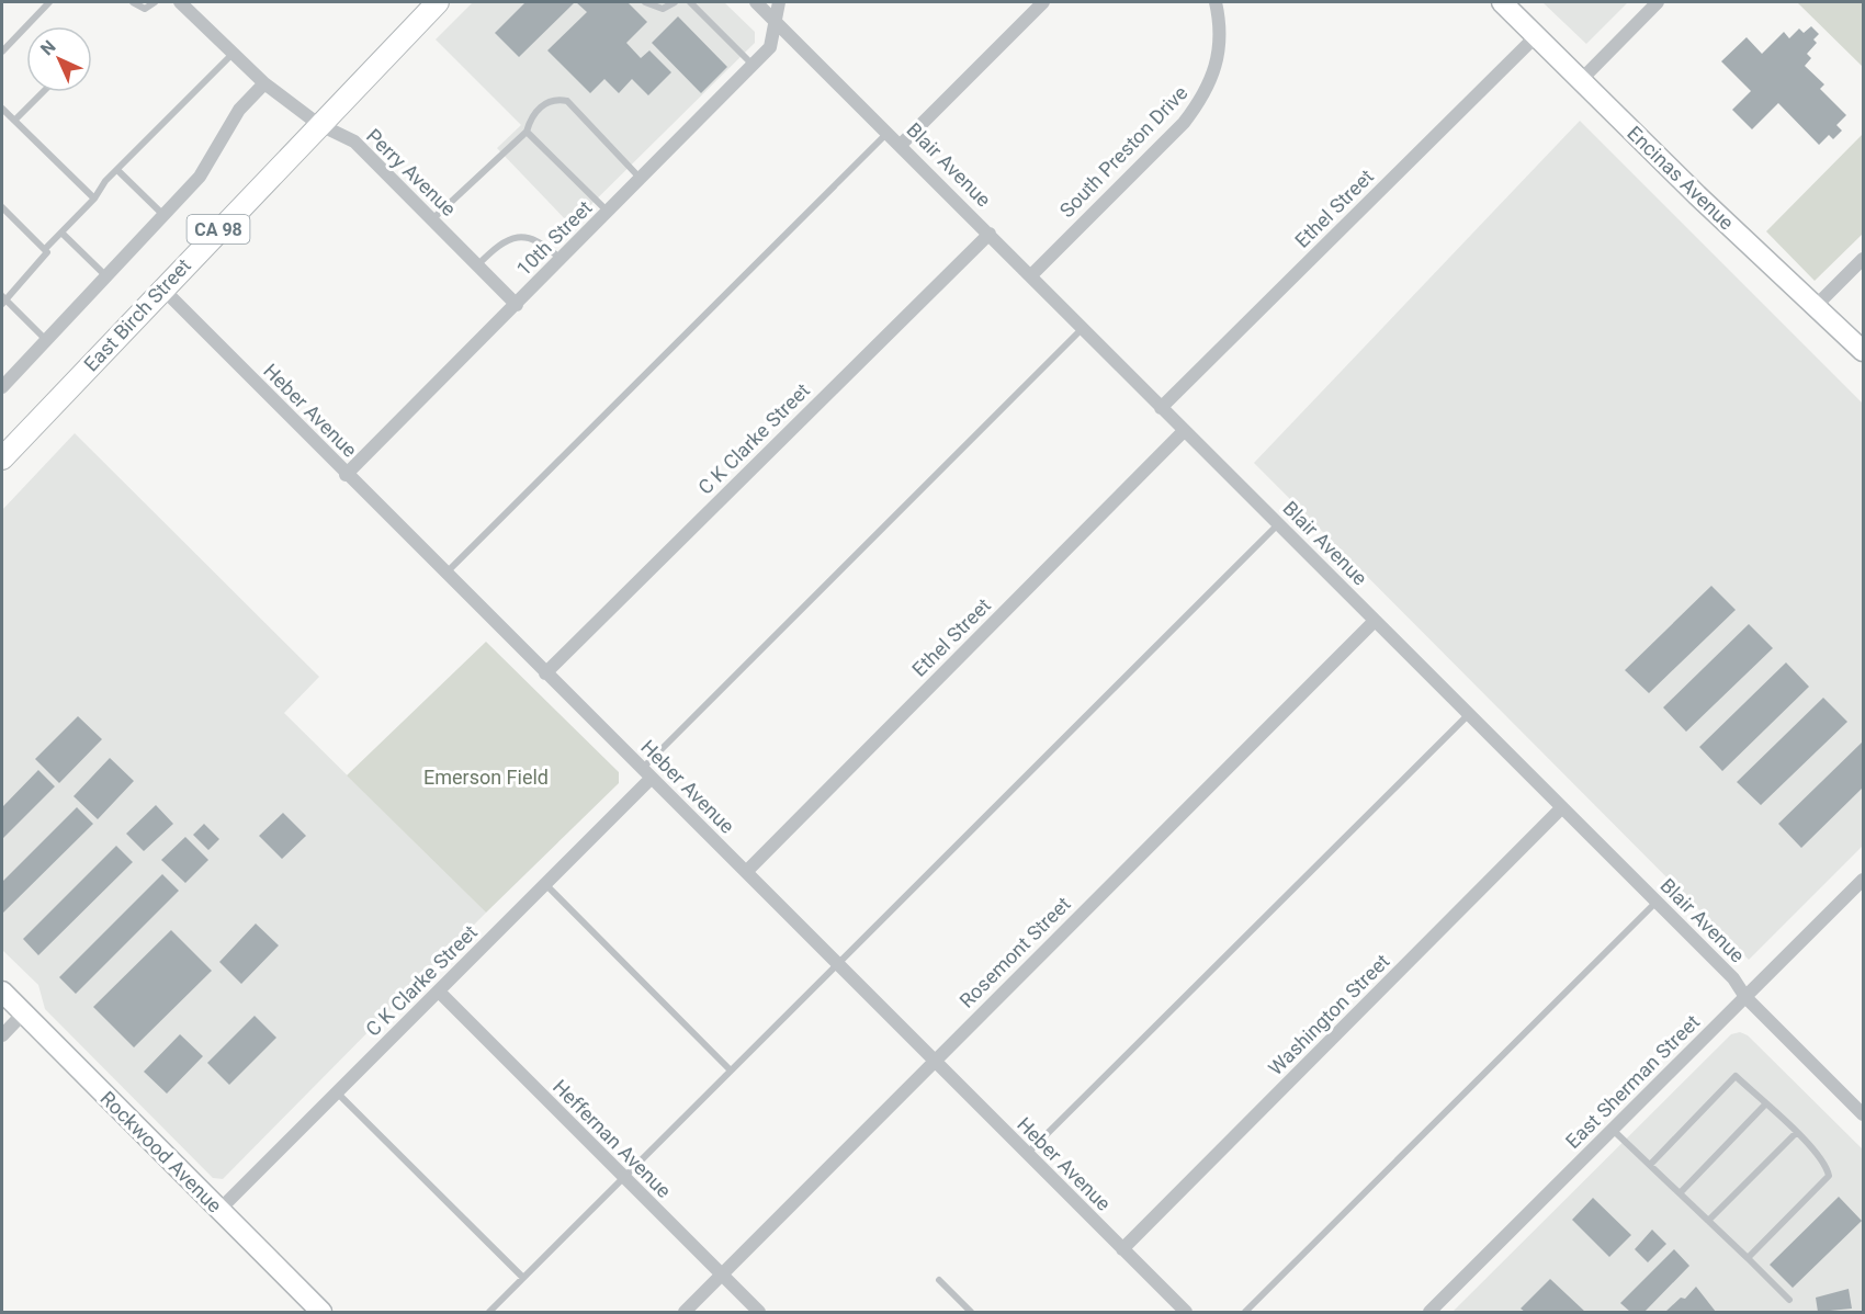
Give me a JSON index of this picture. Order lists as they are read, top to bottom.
{
  "streets": {
    "main road": ["CA 98", "East Birch Street"],
    "street": [
      "South Preston Drive",
      "Blair Avenue",
      "Perry Avenue",
      "Encinas Avenue",
      "Ethel Street",
      "10th Street",
      "Heber Avenue",
      "C K Clarke Street",
      "Rosemont Street",
      "Washington Street",
      "East Sherman Street",
      "Heffernan Avenue",
      "Rockwood Avenue"
    ]
  },
  "crossings": [
    ["South Preston Drive", "Blair Avenue"],
    ["Blair Avenue", "Ethel Street"],
    ["Blair Avenue", "10th Street"],
    ["Blair Avenue", "C K Clarke Street"],
    ["Blair Avenue", "Rosemont Street"],
    ["Blair Avenue", "Washington Street"],
    ["Blair Avenue", "East Sherman Street"],
    ["Perry Avenue", "10th Street"],
    ["Perry Avenue", "East Birch Street"],
    ["Encinas Avenue", "Ethel Street"],
    ["Ethel Street", "Heber Avenue"],
    ["10th Street", "Heber Avenue"],
    ["East Birch Street", "Heber Avenue"],
    ["Heber Avenue", "C K Clarke Street"],
    ["Heber Avenue", "Rosemont Street"],
    ["Heber Avenue", "Washington Street"],
    ["C K Clarke Street", "Heffernan Avenue"],
    ["C K Clarke Street", "Rockwood Avenue"],
    ["Rosemont Street", "Heffernan Avenue"]
  ],
  "parks": ["Emerson Field"],
  "north": "top left"
}
